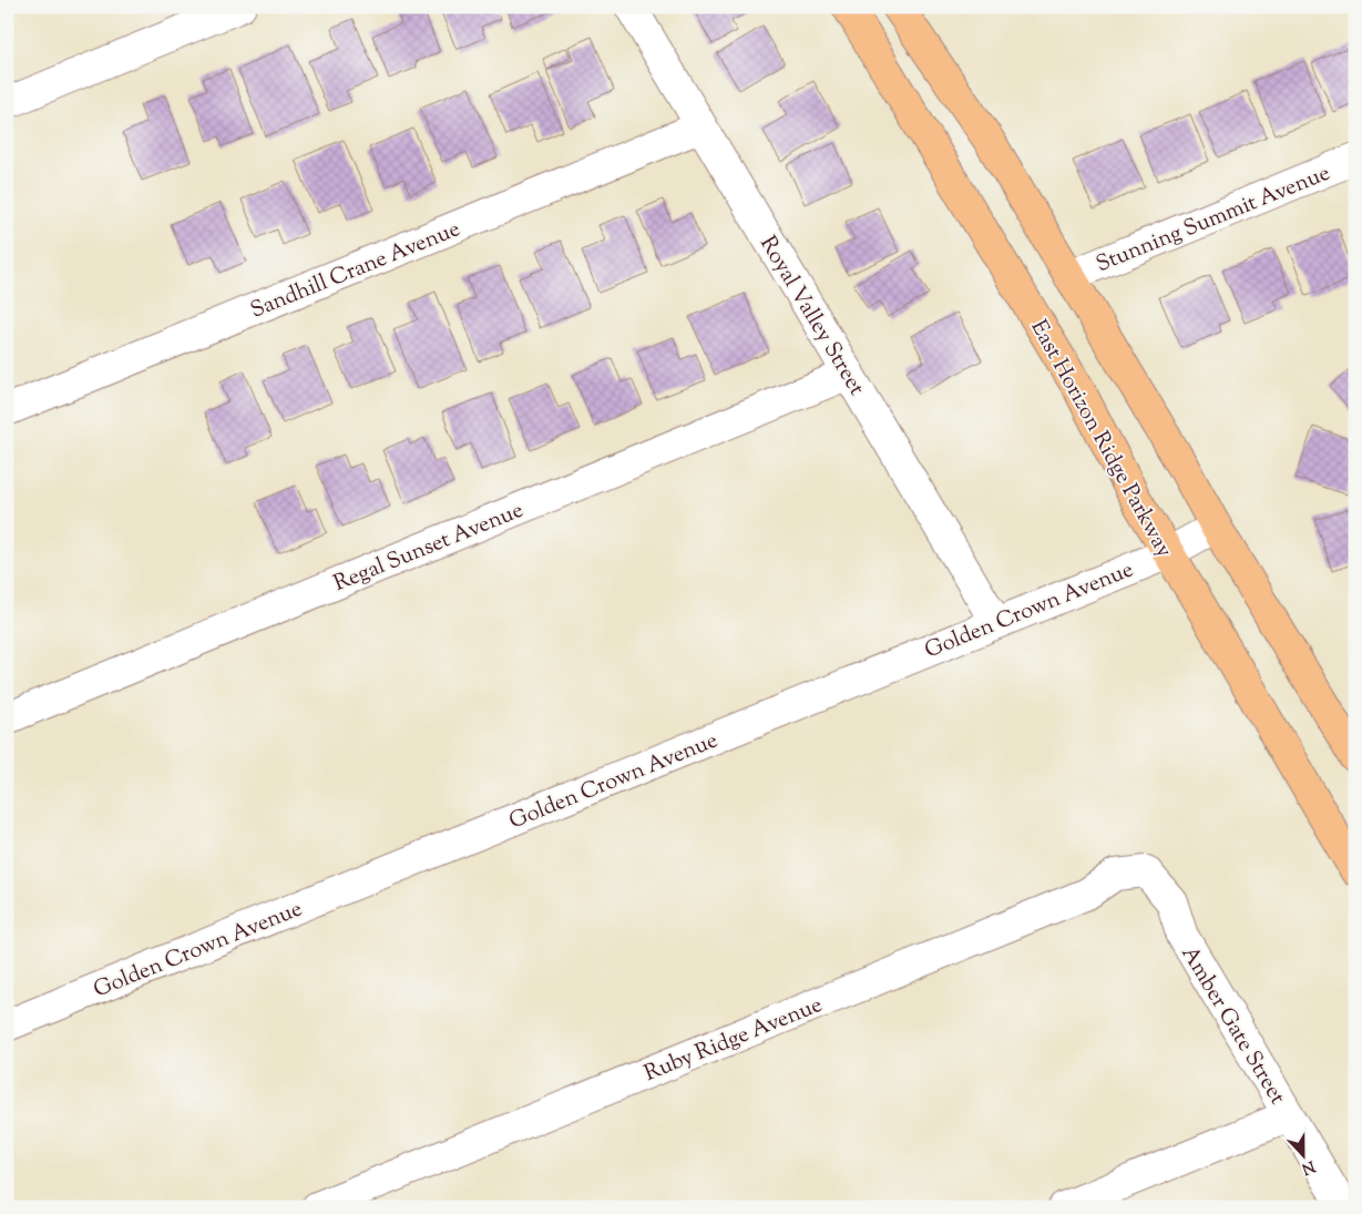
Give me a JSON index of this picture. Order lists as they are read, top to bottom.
{
  "streets": {
    "main road": ["East Horizon Ridge Parkway"],
    "street": [
      "Stunning Summit Avenue",
      "Sandhill Crane Avenue",
      "Royal Valley Street",
      "Regal Sunset Avenue",
      "Golden Crown Avenue",
      "Amber Gate Street",
      "Ruby Ridge Avenue"
    ]
  },
  "crossings": [
    ["Sandhill Crane Avenue", "Royal Valley Street"],
    ["Royal Valley Street", "Regal Sunset Avenue"],
    ["Royal Valley Street", "Golden Crown Avenue"],
    ["East Horizon Ridge Parkway", "Golden Crown Avenue"],
    ["Amber Gate Street", "Ruby Ridge Avenue"]
  ],
  "north": "bottom"
}
